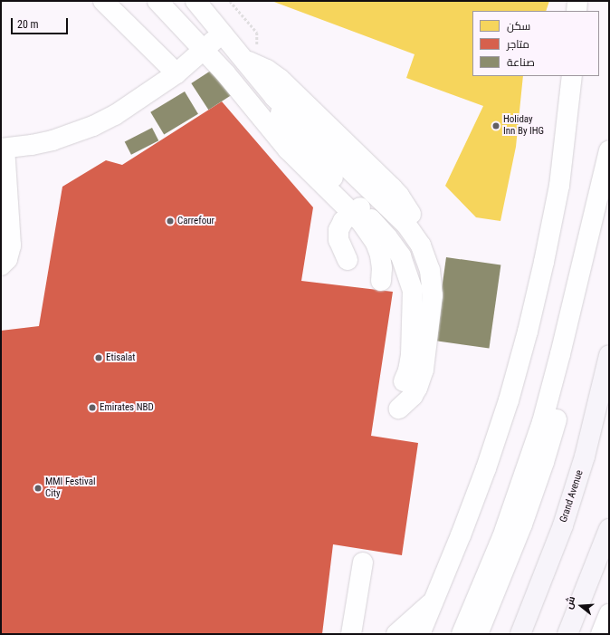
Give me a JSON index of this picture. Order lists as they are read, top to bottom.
{
  "streets": {
    "main road": ["Grand Avenue"]
  },
  "places": [
    "Holiday Inn By IHG",
    "Carrefour",
    "Etisalat",
    "Emirates NBD",
    "MMI Festival City"
  ],
  "legend": ["سكن", "متاجر", "صناعة"],
  "scale_bar": "20 m",
  "north": "left"
}
